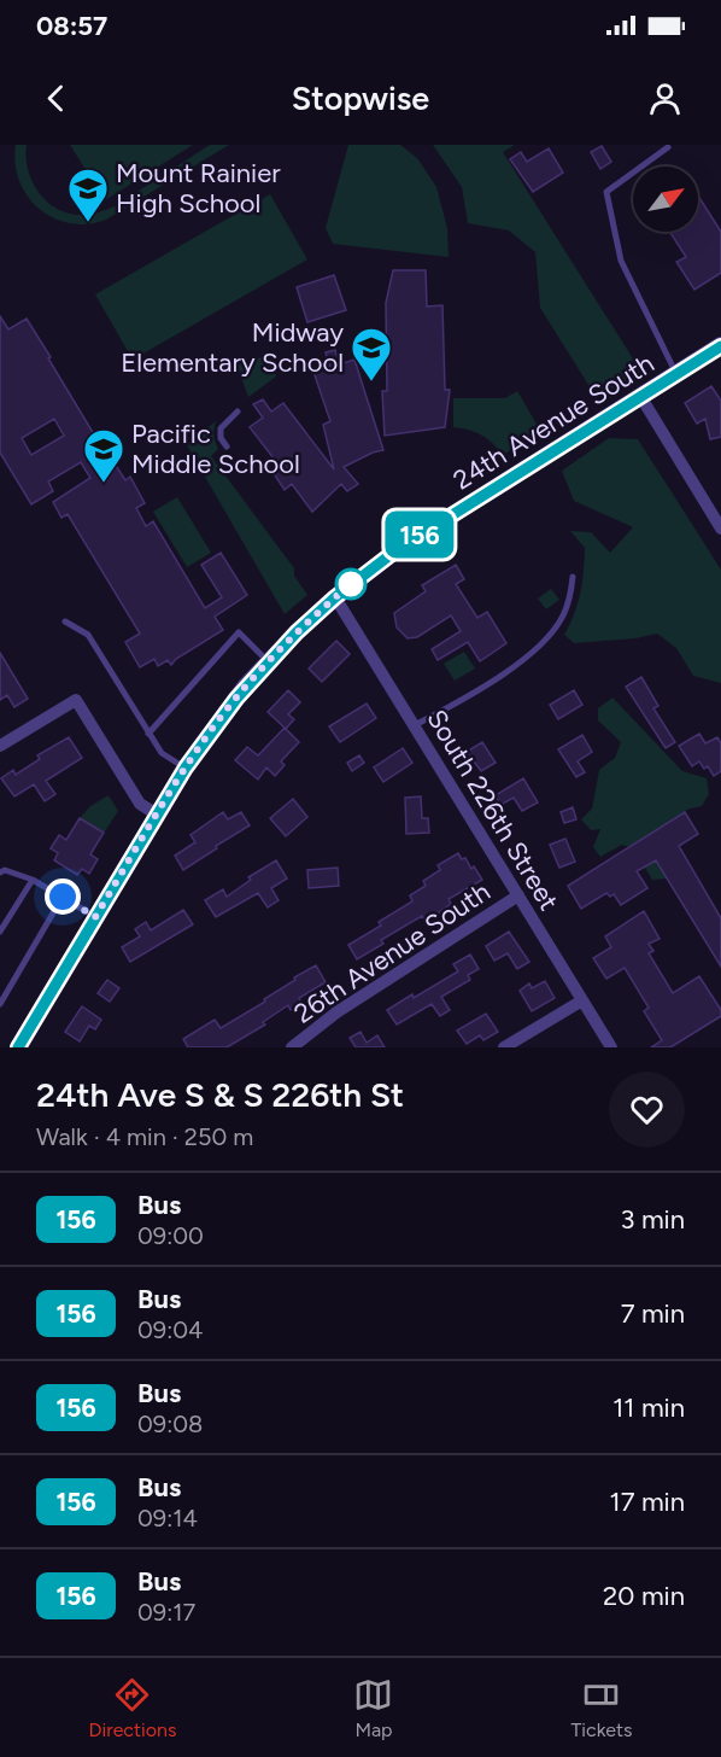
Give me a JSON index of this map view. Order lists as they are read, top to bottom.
{
  "streets": {
    "street": ["24th Avenue South", "South 226th Street", "26th Avenue South"]
  },
  "crossings": [
    ["24th Avenue South", "South 226th Street"],
    ["South 226th Street", "26th Avenue South"]
  ],
  "places": {
    "school or university": ["Mount Rainier High School", "Midway Elementary School", "Pacific Middle School"]
  },
  "lines": ["bus line 156"],
  "north": "top right",
  "page": {
    "status": "08:57",
    "header": "Stopwise",
    "on_map": "156",
    "heading": ["24th Ave S & S 226th St", "Walk · 4 min · 250 m"],
    "list": [
      {
        "mark": "156",
        "name": "Bus",
        "note": "09:00",
        "value": "3 min"
      },
      {
        "mark": "156",
        "name": "Bus",
        "note": "09:04",
        "value": "7 min"
      },
      {
        "mark": "156",
        "name": "Bus",
        "note": "09:08",
        "value": "11 min"
      },
      {
        "mark": "156",
        "name": "Bus",
        "note": "09:14",
        "value": "17 min"
      },
      {
        "mark": "156",
        "name": "Bus",
        "note": "09:17",
        "value": "20 min"
      }
    ],
    "tabs": ["Directions", "Map", "Tickets"]
  }
}
